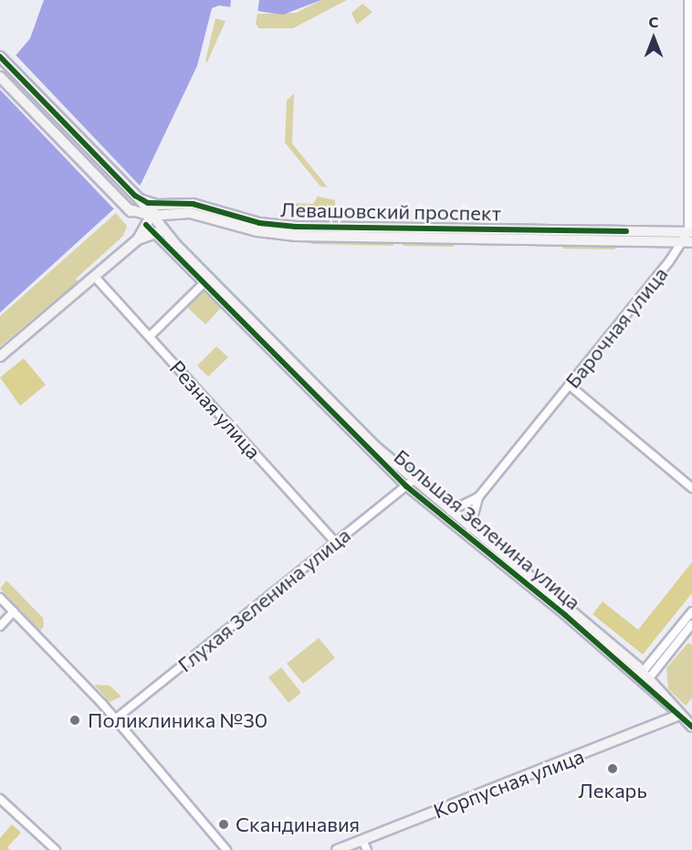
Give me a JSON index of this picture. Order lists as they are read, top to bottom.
{
  "streets": {
    "street": [
      "Левашовский проспект",
      "Барочная улица",
      "Резная улица",
      "Большая Зеленина улица",
      "Глухая Зеленина улица",
      "Корпусная улица"
    ]
  },
  "crossings": [
    ["Левашовский проспект", "Барочная улица"],
    ["Левашовский проспект", "Большая Зеленина улица"],
    ["Барочная улица", "Большая Зеленина улица"],
    ["Резная улица", "Глухая Зеленина улица"],
    ["Большая Зеленина улица", "Глухая Зеленина улица"],
    ["Большая Зеленина улица", "Корпусная улица"]
  ],
  "places": ["Поликлиника №30", "Лекарь", "Скандинавия"],
  "north": "top"
}
